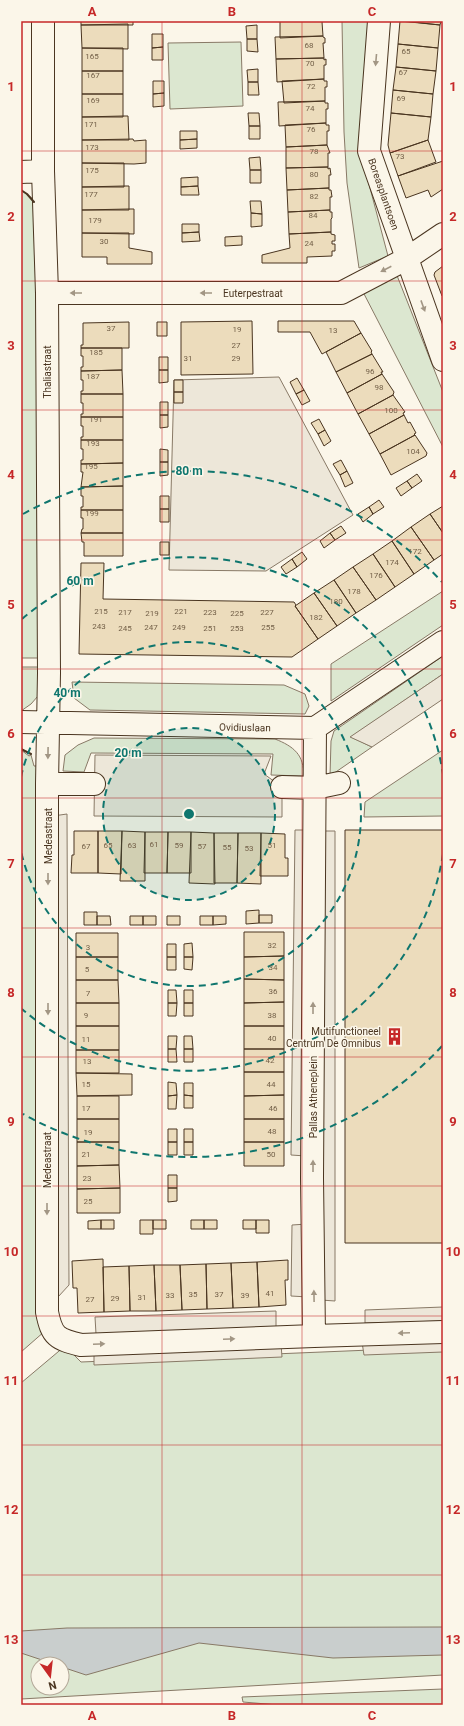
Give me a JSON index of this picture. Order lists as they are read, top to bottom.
{
  "streets": {
    "street": [
      "Boreasplantsoen",
      "Euterpestraat",
      "Thaliastraat",
      "Ovidiuslaan",
      "Medeastraat",
      "Pallas Atheneplein"
    ]
  },
  "crossings": [
    ["Boreasplantsoen", "Euterpestraat"],
    ["Euterpestraat", "Thaliastraat"],
    ["Thaliastraat", "Ovidiuslaan"],
    ["Thaliastraat", "Medeastraat"],
    ["Ovidiuslaan", "Medeastraat"],
    ["Ovidiuslaan", "Pallas Atheneplein"],
    ["Medeastraat", "Pallas Atheneplein"]
  ],
  "one_way": ["Boreasplantsoen", "Euterpestraat", "Pallas Atheneplein"],
  "places": {
    "building": ["Mutifunctioneel Centrum De Omnibus"]
  },
  "house_numbers": [
    "68",
    "65",
    "165",
    "70",
    "67",
    "167",
    "72",
    "69",
    "169",
    "74",
    "171",
    "76",
    "173",
    "78",
    "73",
    "175",
    "80",
    "177",
    "82",
    "84",
    "179",
    "30",
    "24",
    "37",
    "19",
    "13",
    "27",
    "185",
    "31",
    "29",
    "96",
    "187",
    "98",
    "100",
    "191",
    "193",
    "104",
    "195",
    "199",
    "172",
    "174",
    "176",
    "178",
    "180",
    "215",
    "221",
    "217",
    "223",
    "227",
    "219",
    "225",
    "182",
    "243",
    "247",
    "249",
    "255",
    "245",
    "251",
    "253",
    "61",
    "65",
    "63",
    "59",
    "51",
    "67",
    "57",
    "55",
    "53",
    "32",
    "3",
    "34",
    "5",
    "36",
    "7",
    "9",
    "38",
    "40",
    "11",
    "42",
    "13",
    "15",
    "44",
    "17",
    "46",
    "48",
    "19",
    "21",
    "50",
    "23",
    "25",
    "41",
    "35",
    "37",
    "33",
    "39",
    "31",
    "29",
    "27"
  ],
  "north": "bottom",
  "grid": {
    "columns": ["A", "B", "C"],
    "rows": [
      "1",
      "2",
      "3",
      "4",
      "5",
      "6",
      "7",
      "8",
      "9",
      "10",
      "11",
      "12",
      "13"
    ]
  },
  "rings": [
    "80 m",
    "60 m",
    "40 m",
    "20 m"
  ]
}
